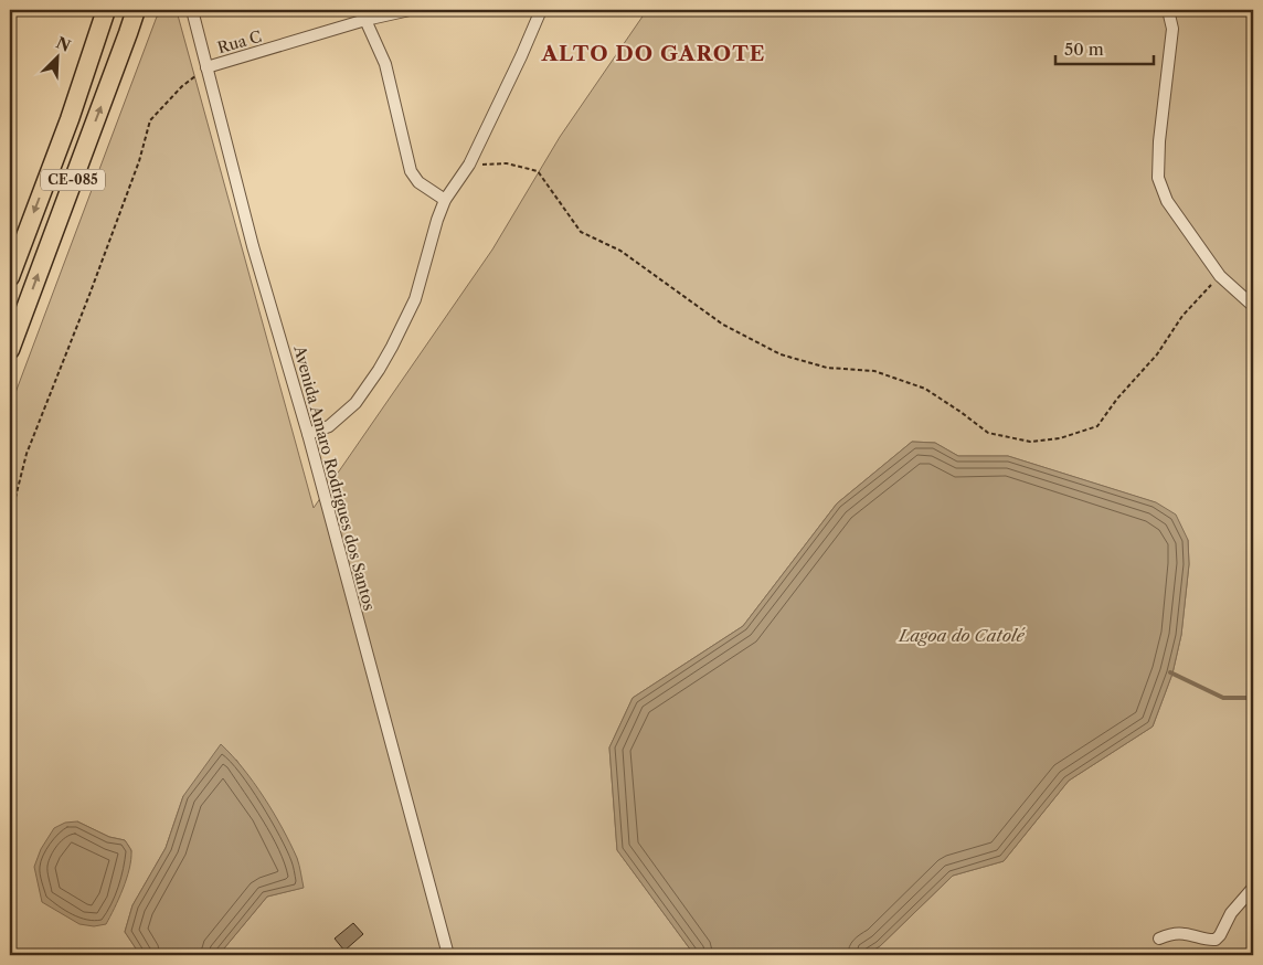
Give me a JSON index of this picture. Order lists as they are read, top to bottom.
{
  "streets": {
    "highway": ["CE-085"],
    "street": ["Rua C", "Avenida Amaro Rodrigues dos Santos"]
  },
  "crossings": [
    ["Rua C", "Avenida Amaro Rodrigues dos Santos"]
  ],
  "districts": ["ALTO DO GAROTE"],
  "water": ["Lagoa do Catolé"],
  "scale_bar": "50 m",
  "north": "top right"
}
